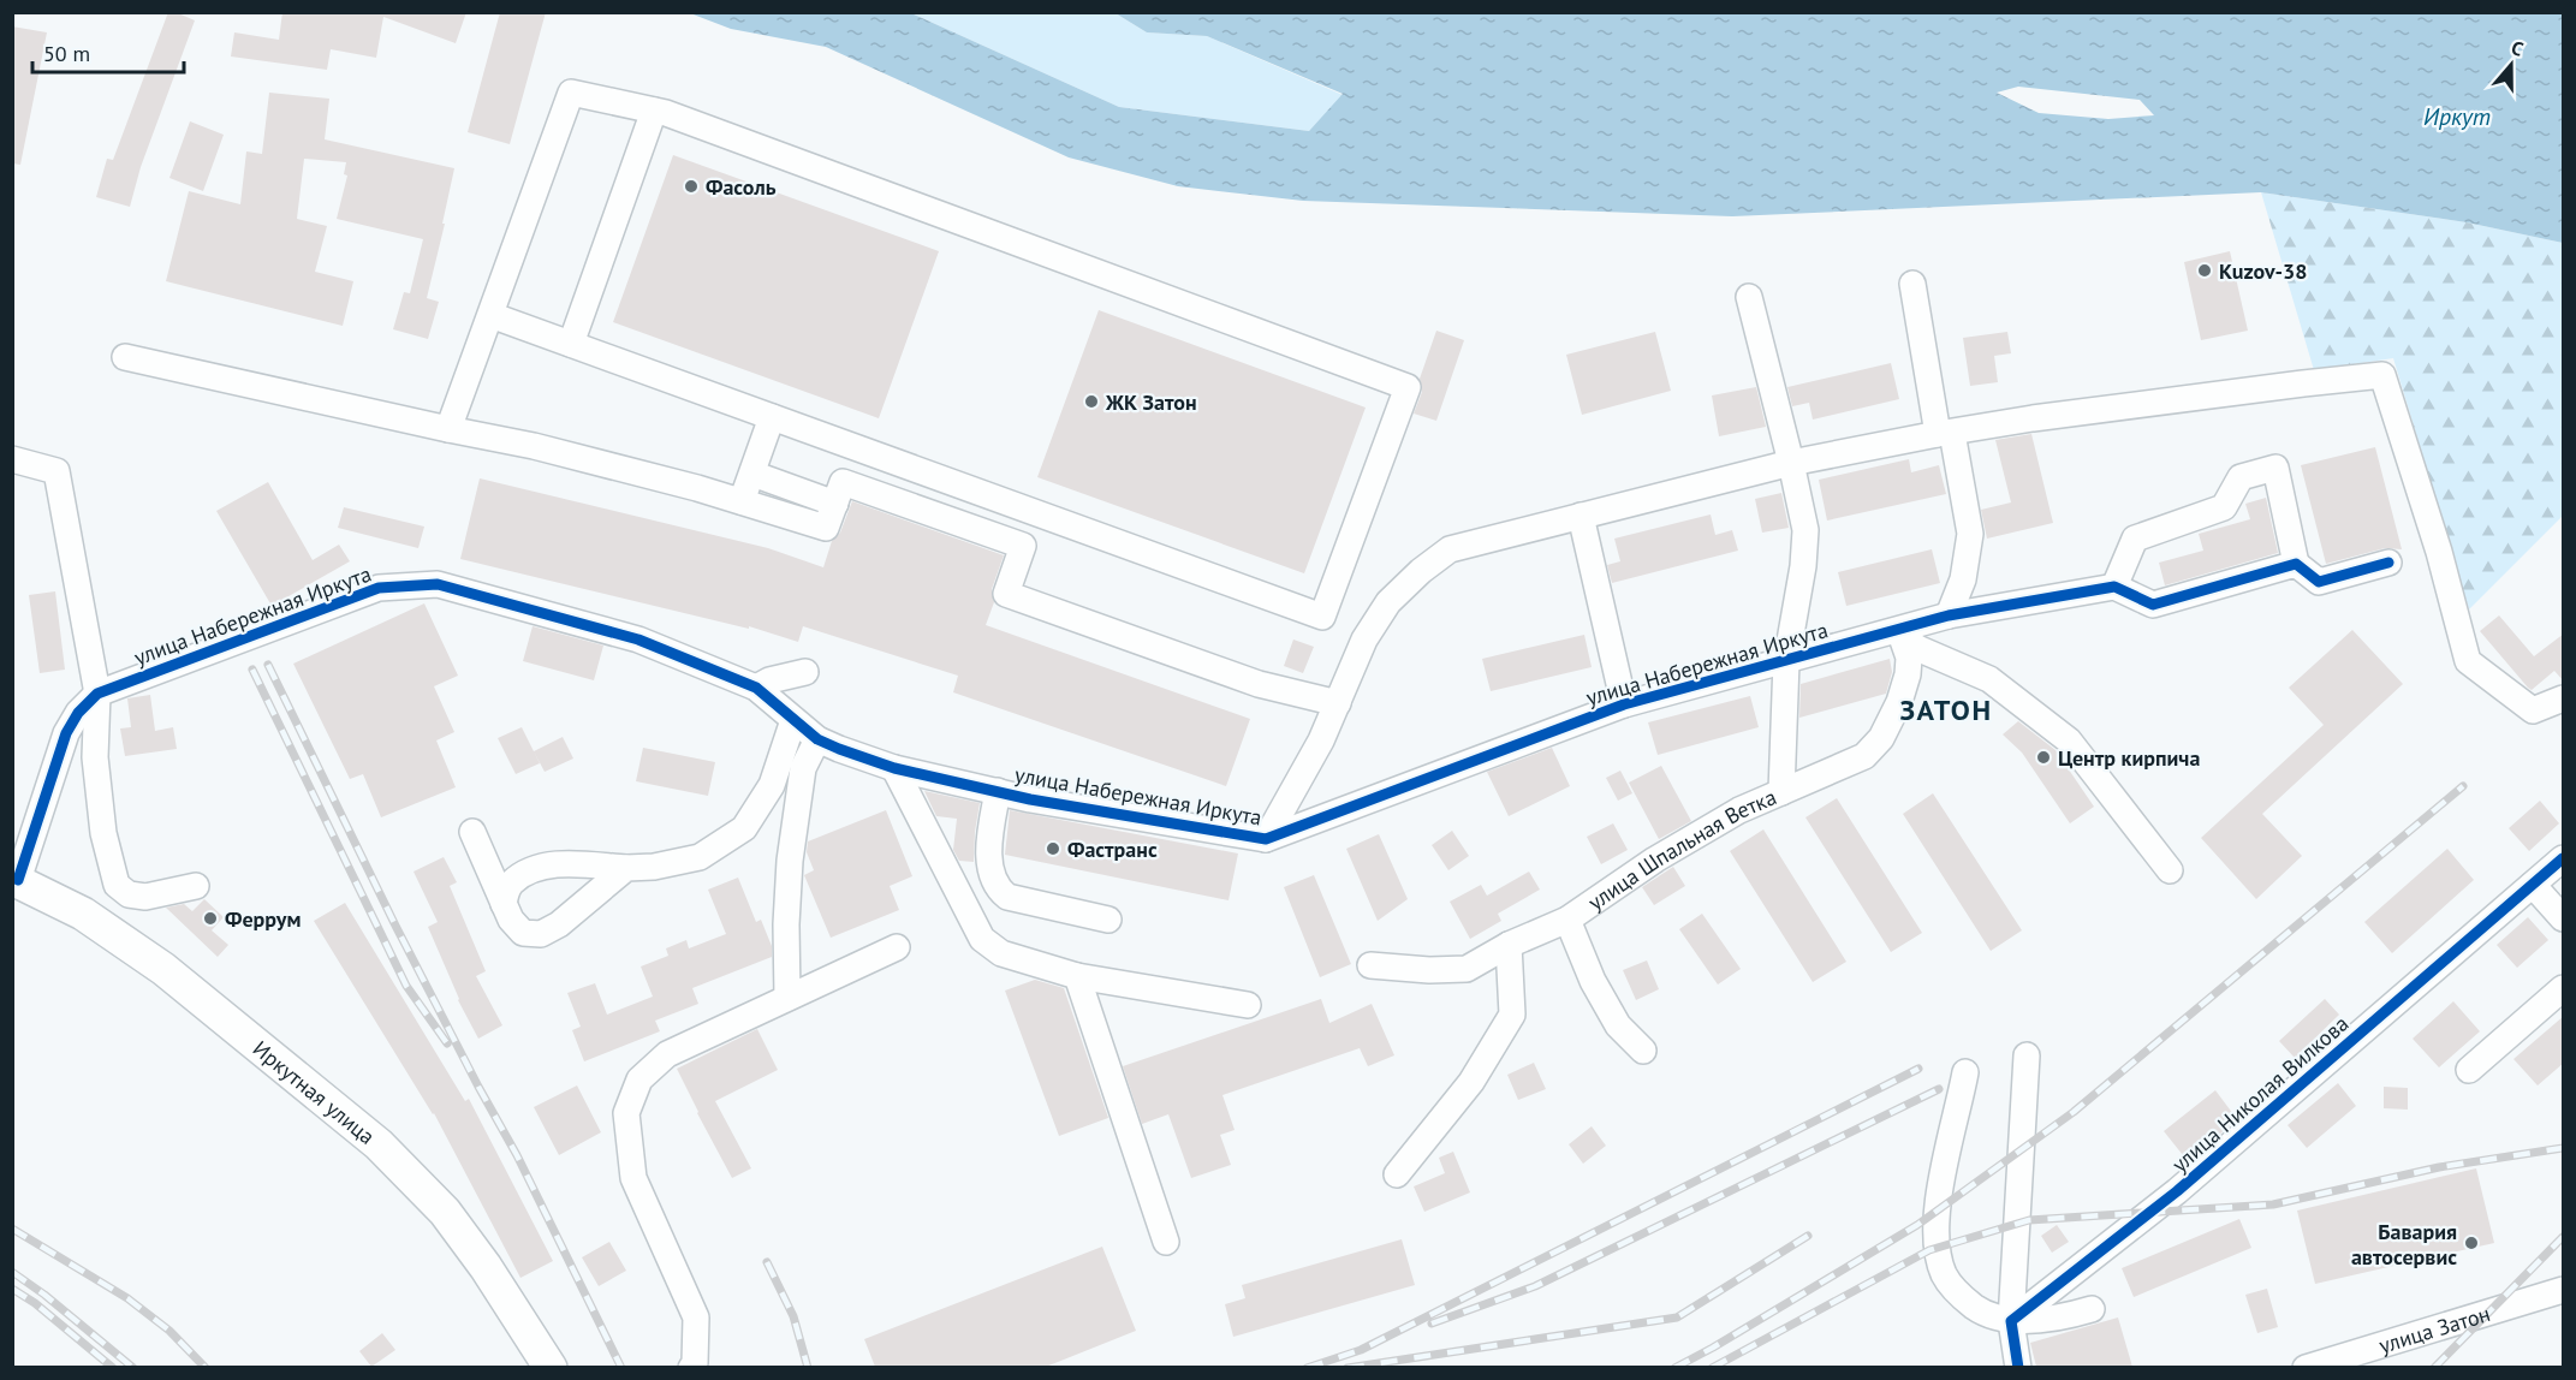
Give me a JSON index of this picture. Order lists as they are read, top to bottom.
{
  "streets": {
    "main road": ["Иркутная улица"],
    "street": [
      "улица Набережная Иркута",
      "улица Шпальная Ветка",
      "улица Николая Вилкова",
      "улица Затон"
    ]
  },
  "crossings": [
    ["улица Набережная Иркута", "улица Шпальная Ветка"],
    ["улица Набережная Иркута", "Иркутная улица"]
  ],
  "districts": ["ЗАТОН"],
  "water": ["Иркут"],
  "places": [
    "Фасоль",
    "Kuzov-38",
    "ЖК Затон",
    "Центр кирпича",
    "Фастранс",
    "Феррум",
    "Бавария автосервис"
  ],
  "scale_bar": "50 m",
  "north": "top"
}
